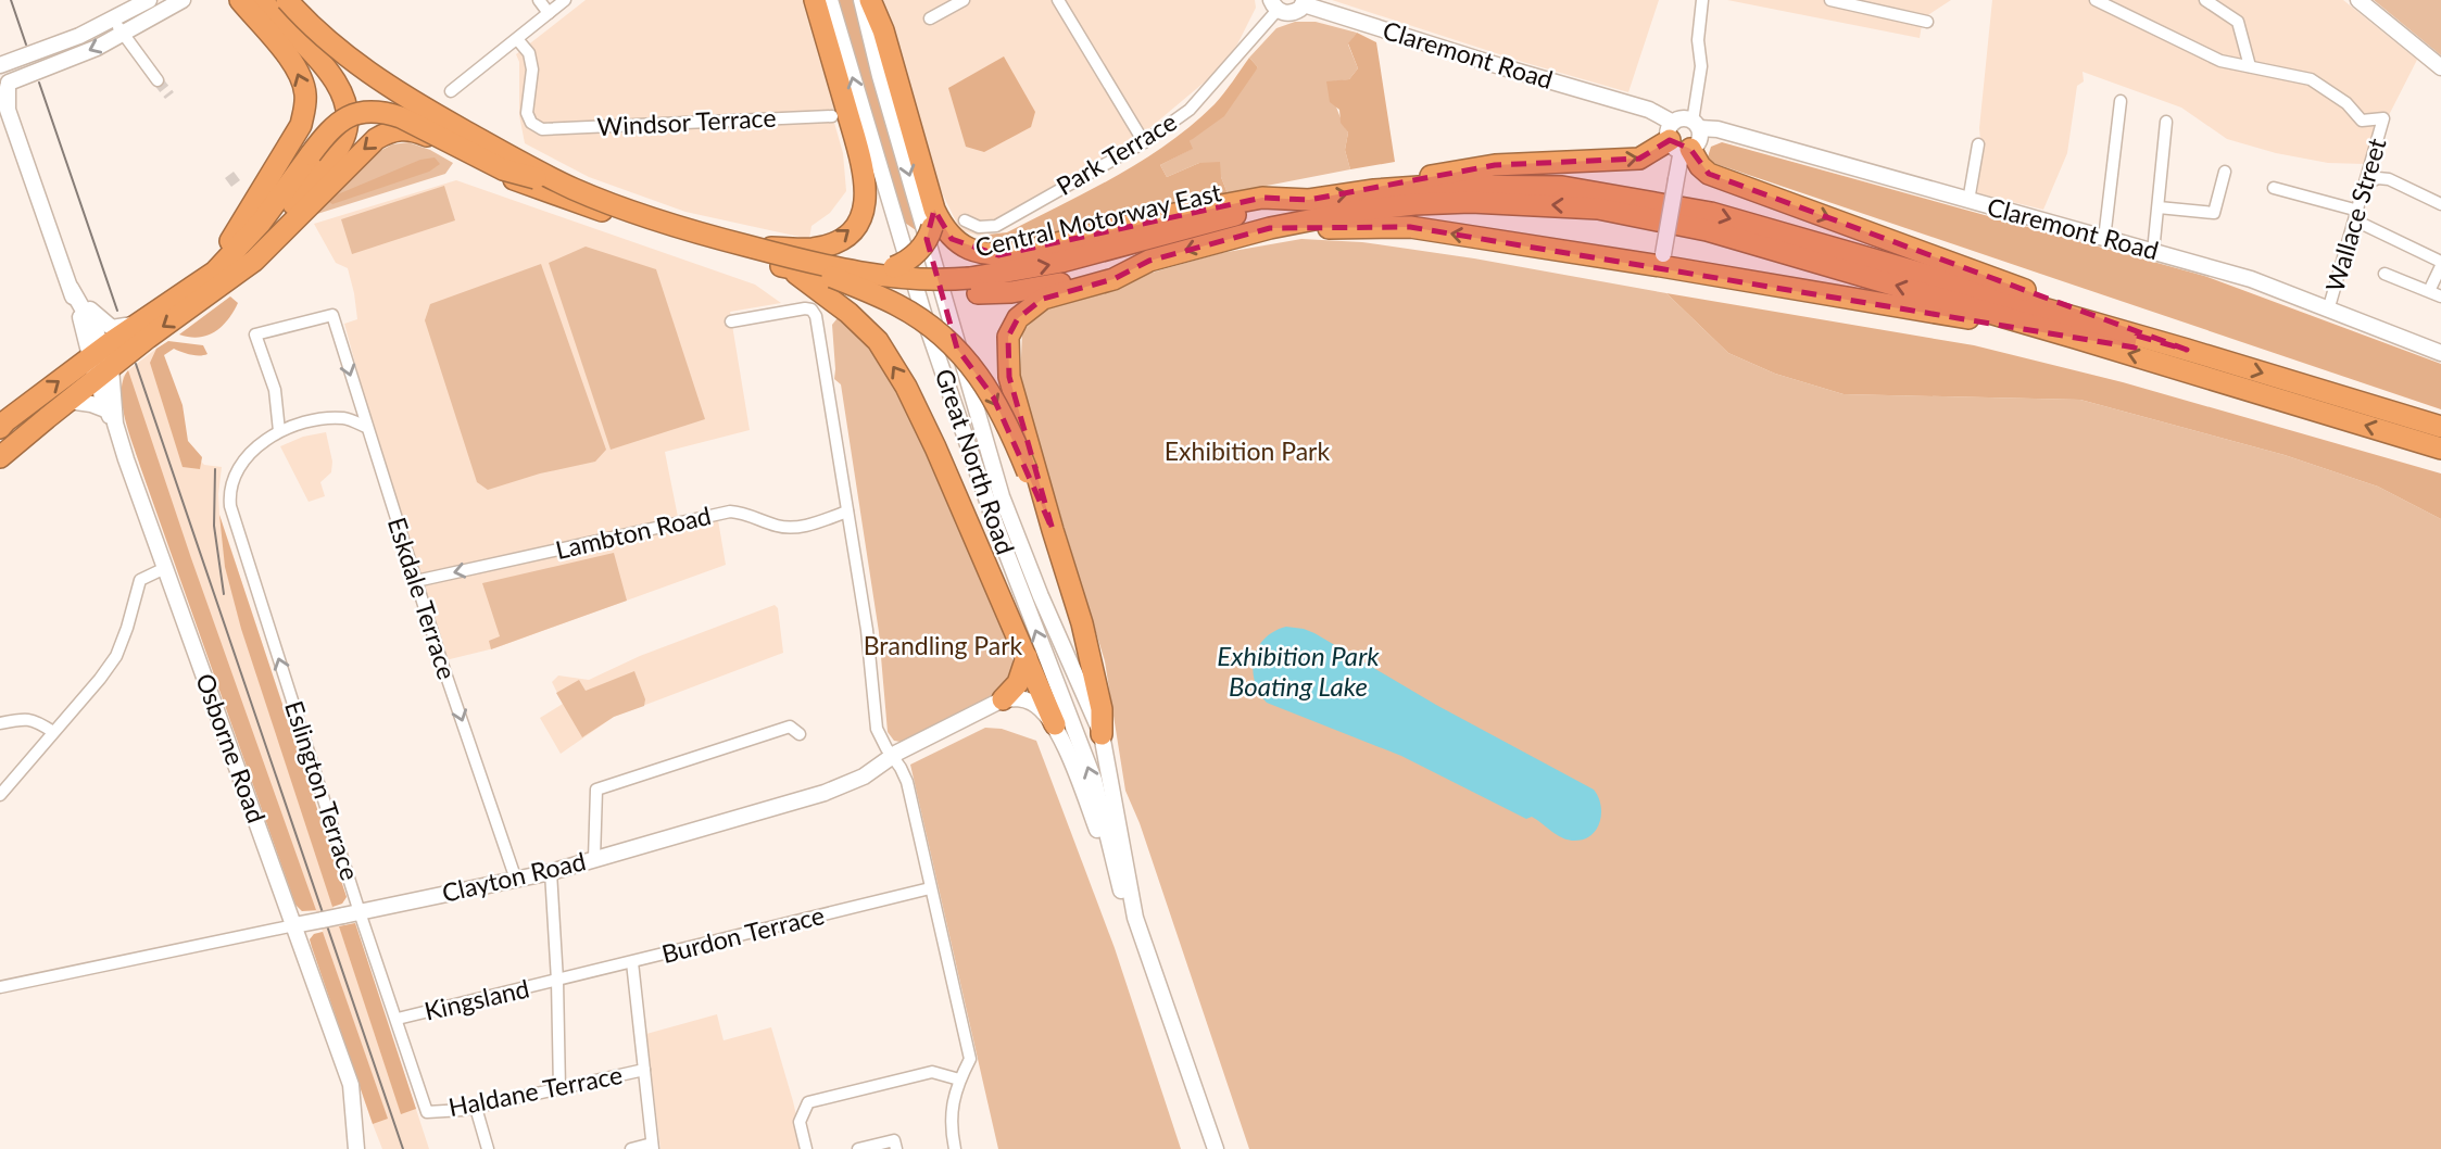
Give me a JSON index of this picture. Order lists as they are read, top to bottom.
{
  "streets": {
    "highway": ["Central Motorway East"],
    "main road": [
      "Claremont Road",
      "Great North Road",
      "Osborne Road",
      "Clayton Road"
    ],
    "street": [
      "Windsor Terrace",
      "Park Terrace",
      "Wallace Street",
      "Lambton Road",
      "Eskdale Terrace",
      "Eslington Terrace",
      "Burdon Terrace",
      "Kingsland",
      "Haldane Terrace"
    ]
  },
  "crossings": [
    ["Claremont Road", "Wallace Street"],
    ["Lambton Road", "Eskdale Terrace"],
    ["Eskdale Terrace", "Eslington Terrace"],
    ["Eskdale Terrace", "Clayton Road"],
    ["Osborne Road", "Clayton Road"],
    ["Eslington Terrace", "Clayton Road"],
    ["Eslington Terrace", "Kingsland"],
    ["Eslington Terrace", "Haldane Terrace"],
    ["Burdon Terrace", "Kingsland"]
  ],
  "one_way": ["Lambton Road", "Eslington Terrace"],
  "water": ["Exhibition Park Boating Lake"],
  "parks": ["Exhibition Park", "Brandling Park"]
}
